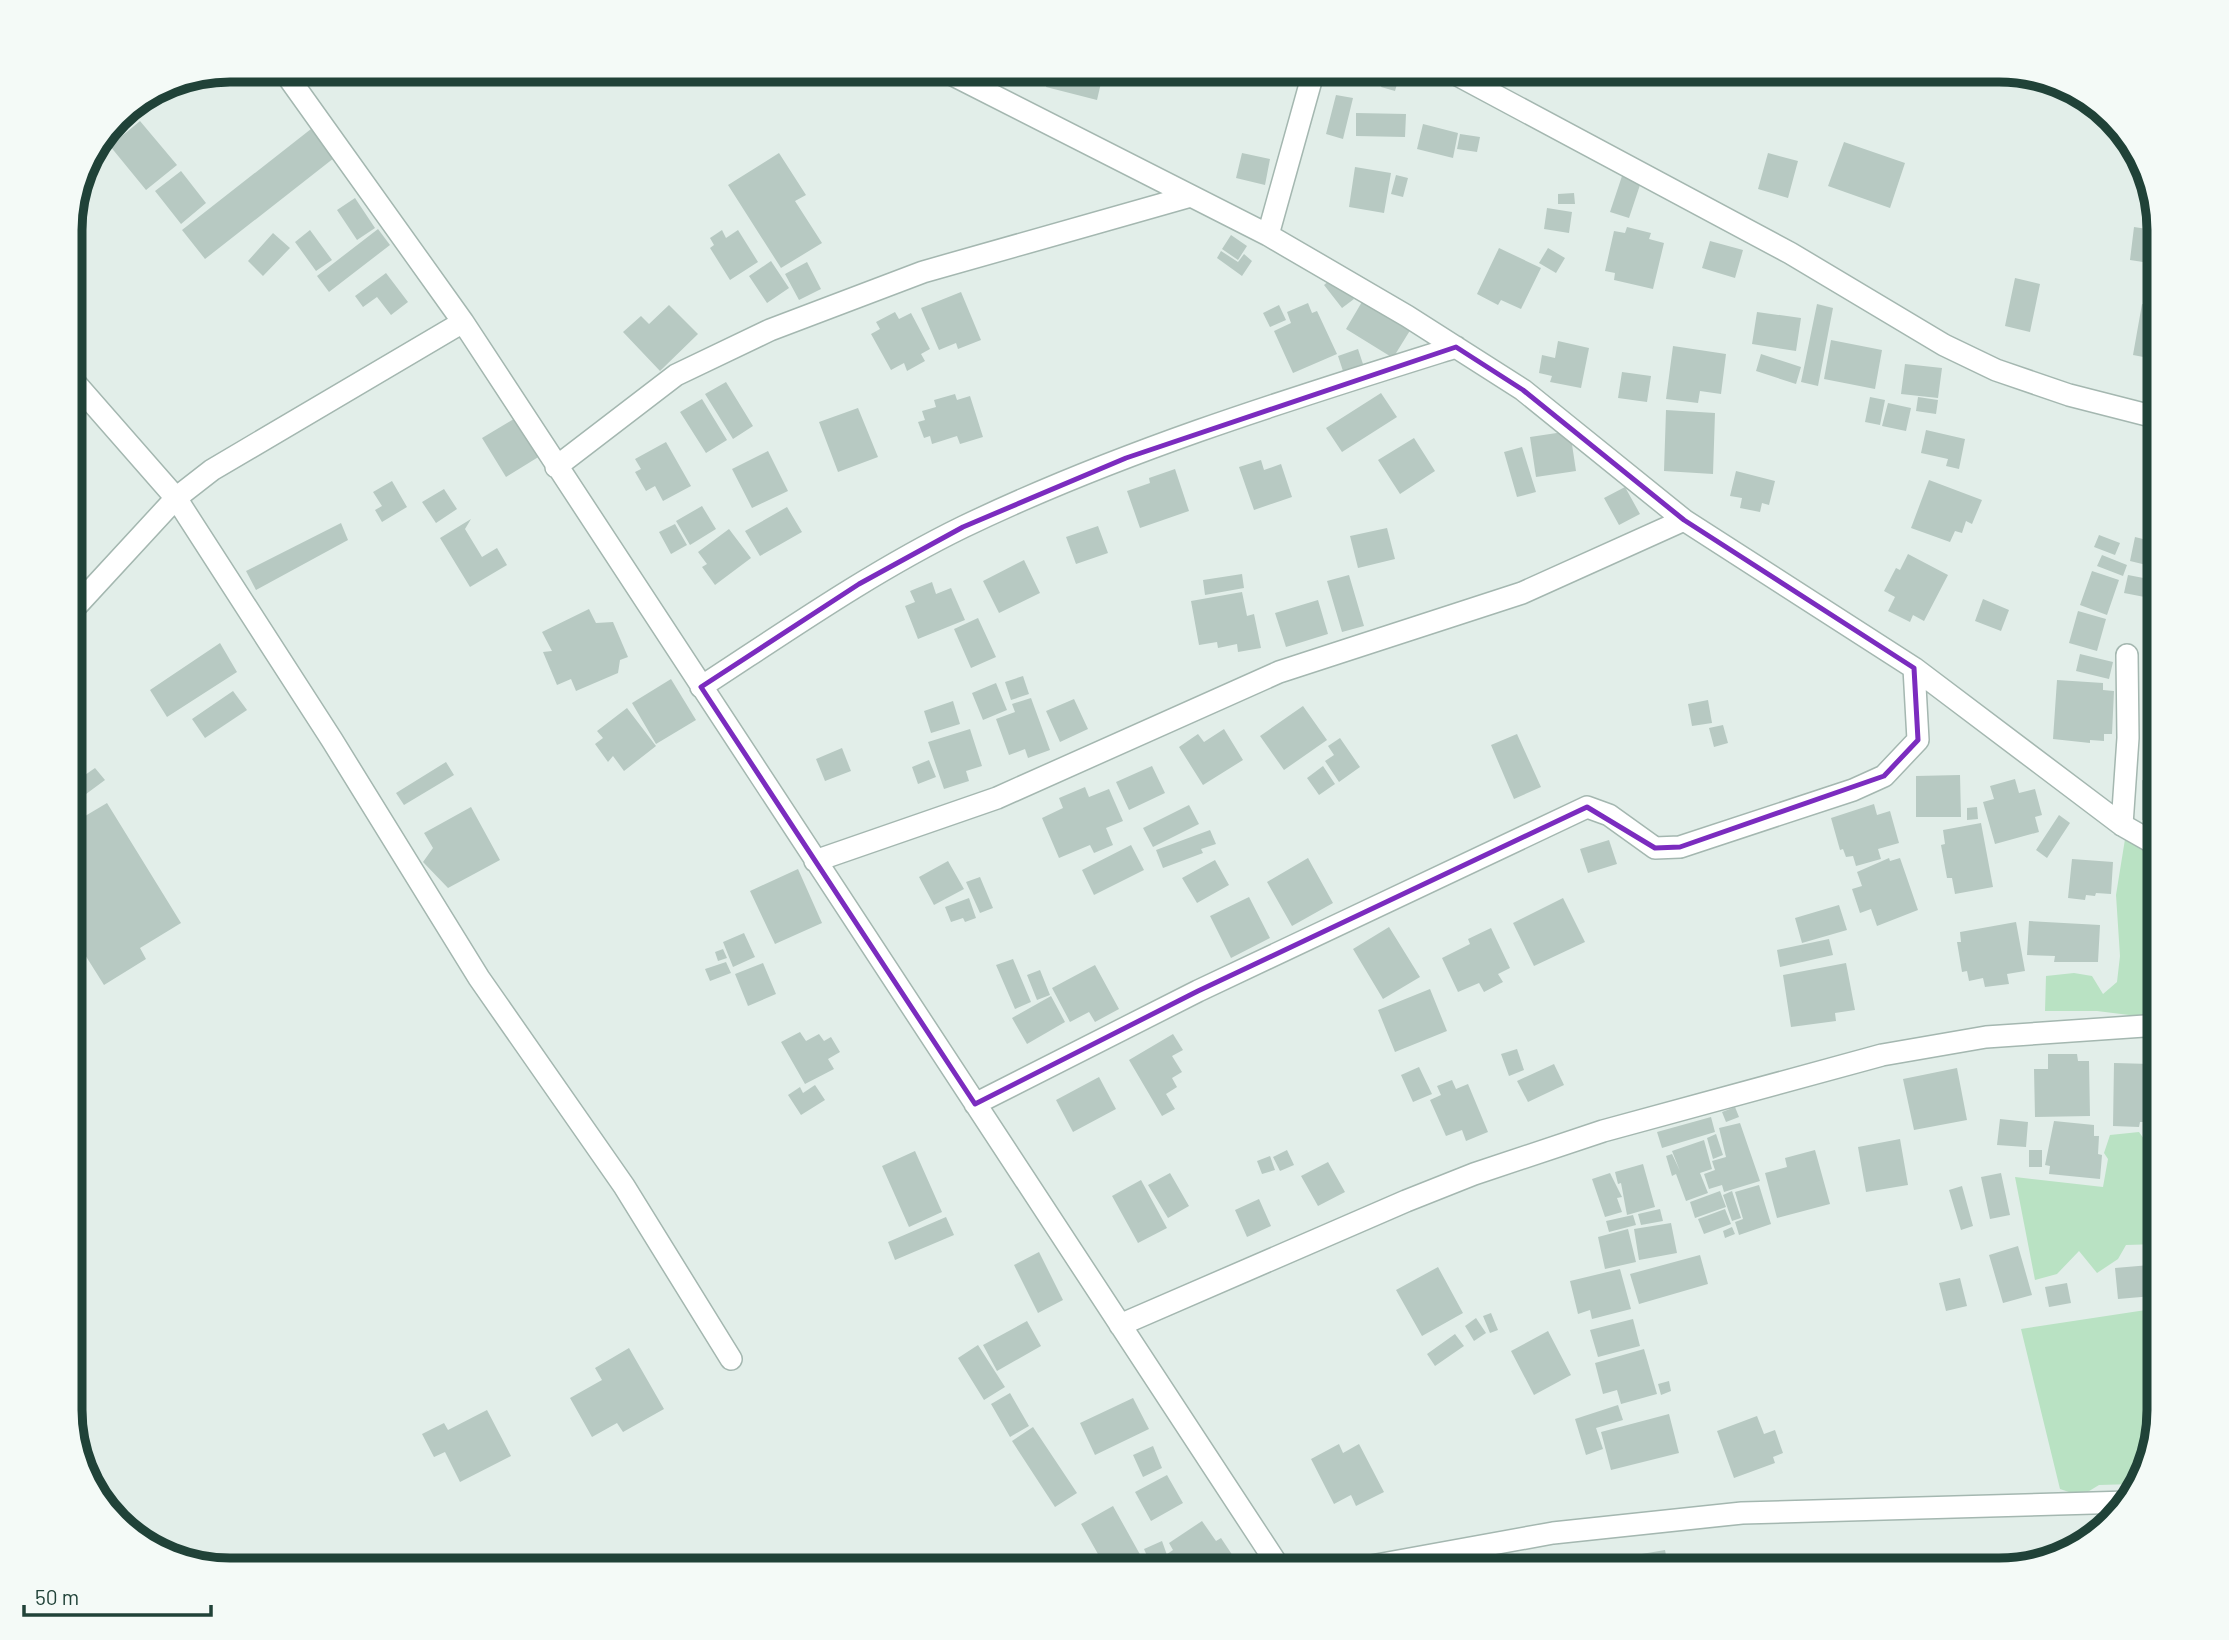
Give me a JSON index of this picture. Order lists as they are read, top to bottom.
{
  "scale_bar": "50 m"
}
